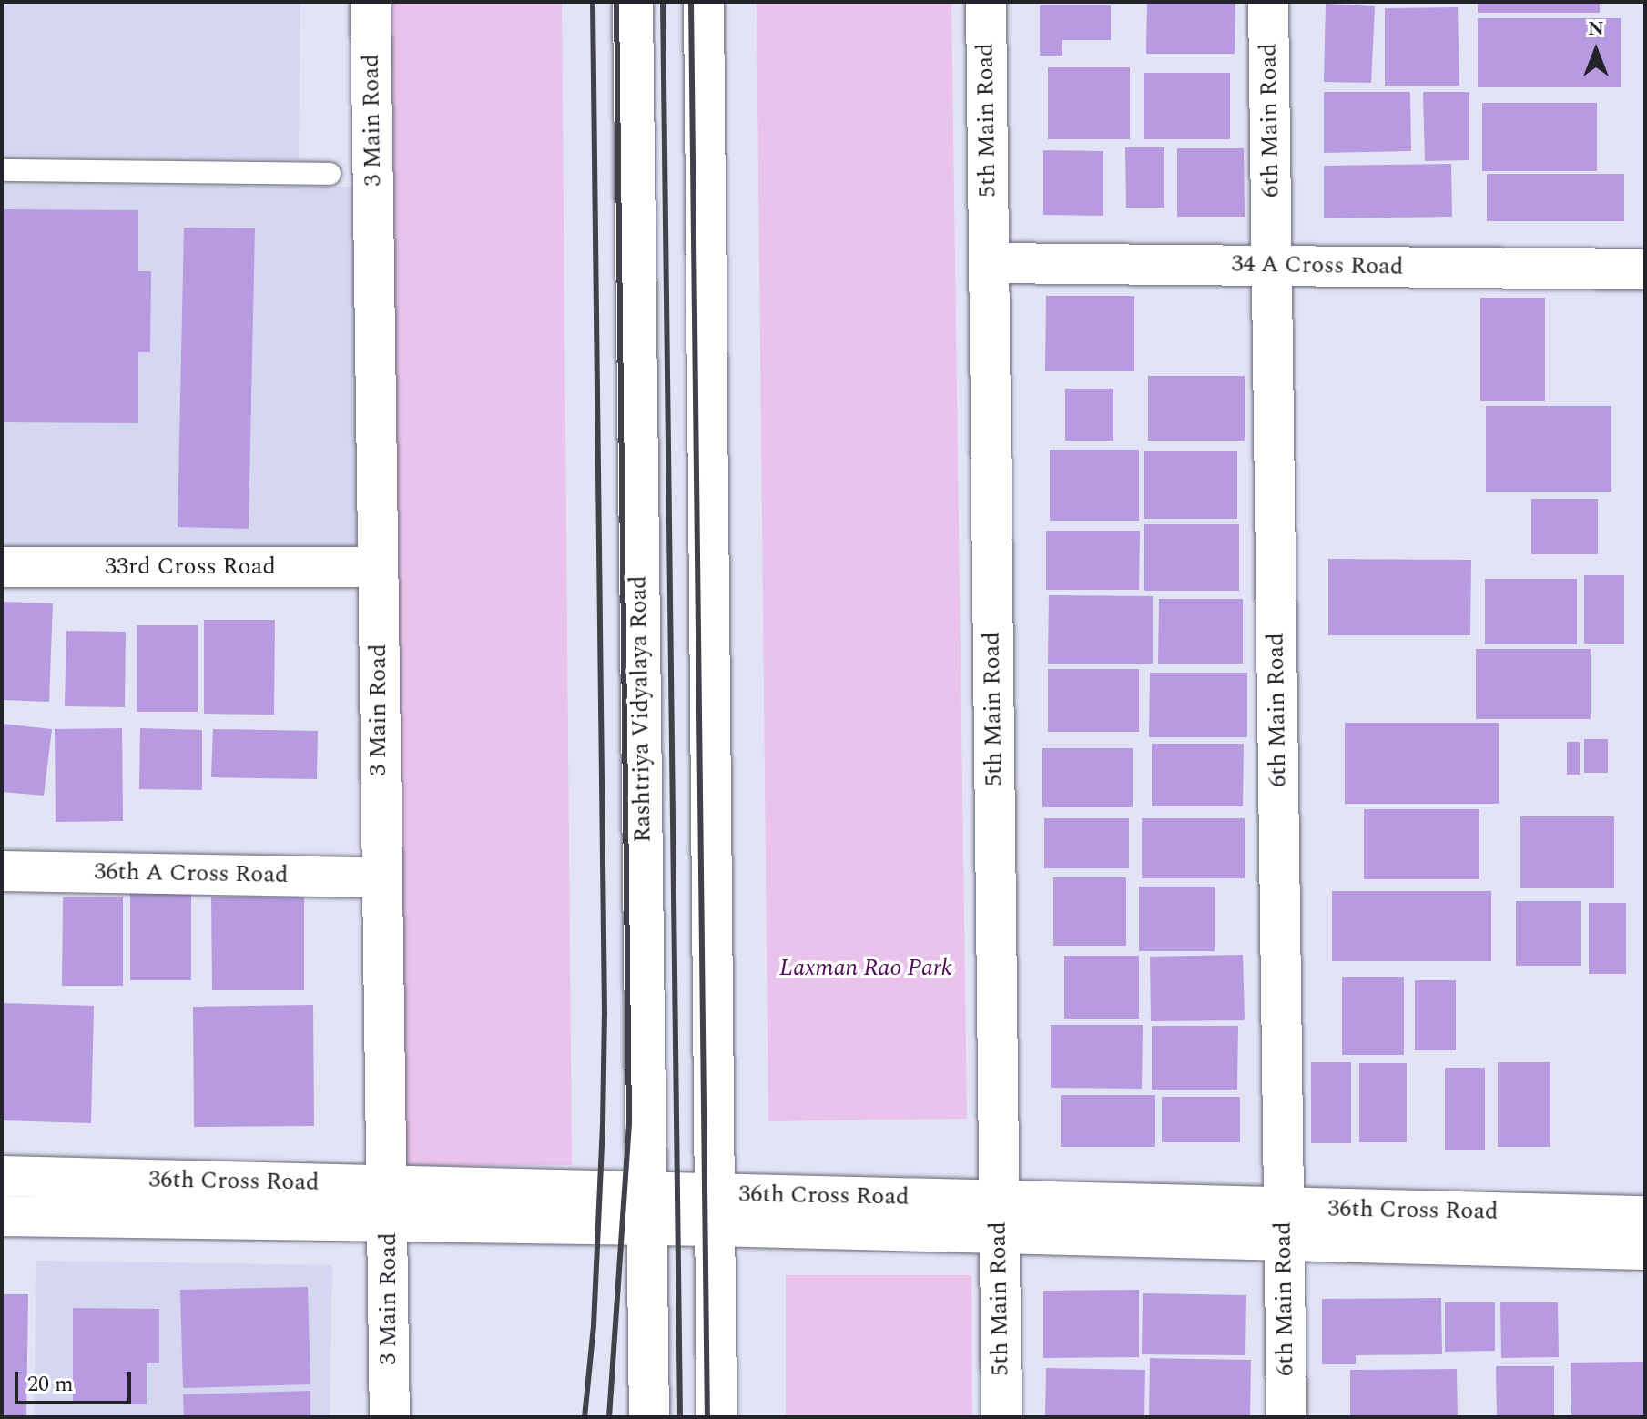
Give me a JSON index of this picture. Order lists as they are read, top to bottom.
{
  "streets": {
    "street": [
      "3 Main Road",
      "5th Main Road",
      "6th Main Road",
      "34 A Cross Road",
      "33rd Cross Road",
      "Rashtriya Vidyalaya Road",
      "36th A Cross Road",
      "36th Cross Road"
    ]
  },
  "crossings": [
    ["3 Main Road", "33rd Cross Road"],
    ["3 Main Road", "36th A Cross Road"],
    ["3 Main Road", "36th Cross Road"],
    ["5th Main Road", "34 A Cross Road"],
    ["5th Main Road", "36th Cross Road"],
    ["6th Main Road", "34 A Cross Road"],
    ["6th Main Road", "36th Cross Road"],
    ["Rashtriya Vidyalaya Road", "36th Cross Road"]
  ],
  "parks": ["Laxman Rao Park"],
  "scale_bar": "20 m",
  "north": "top"
}
